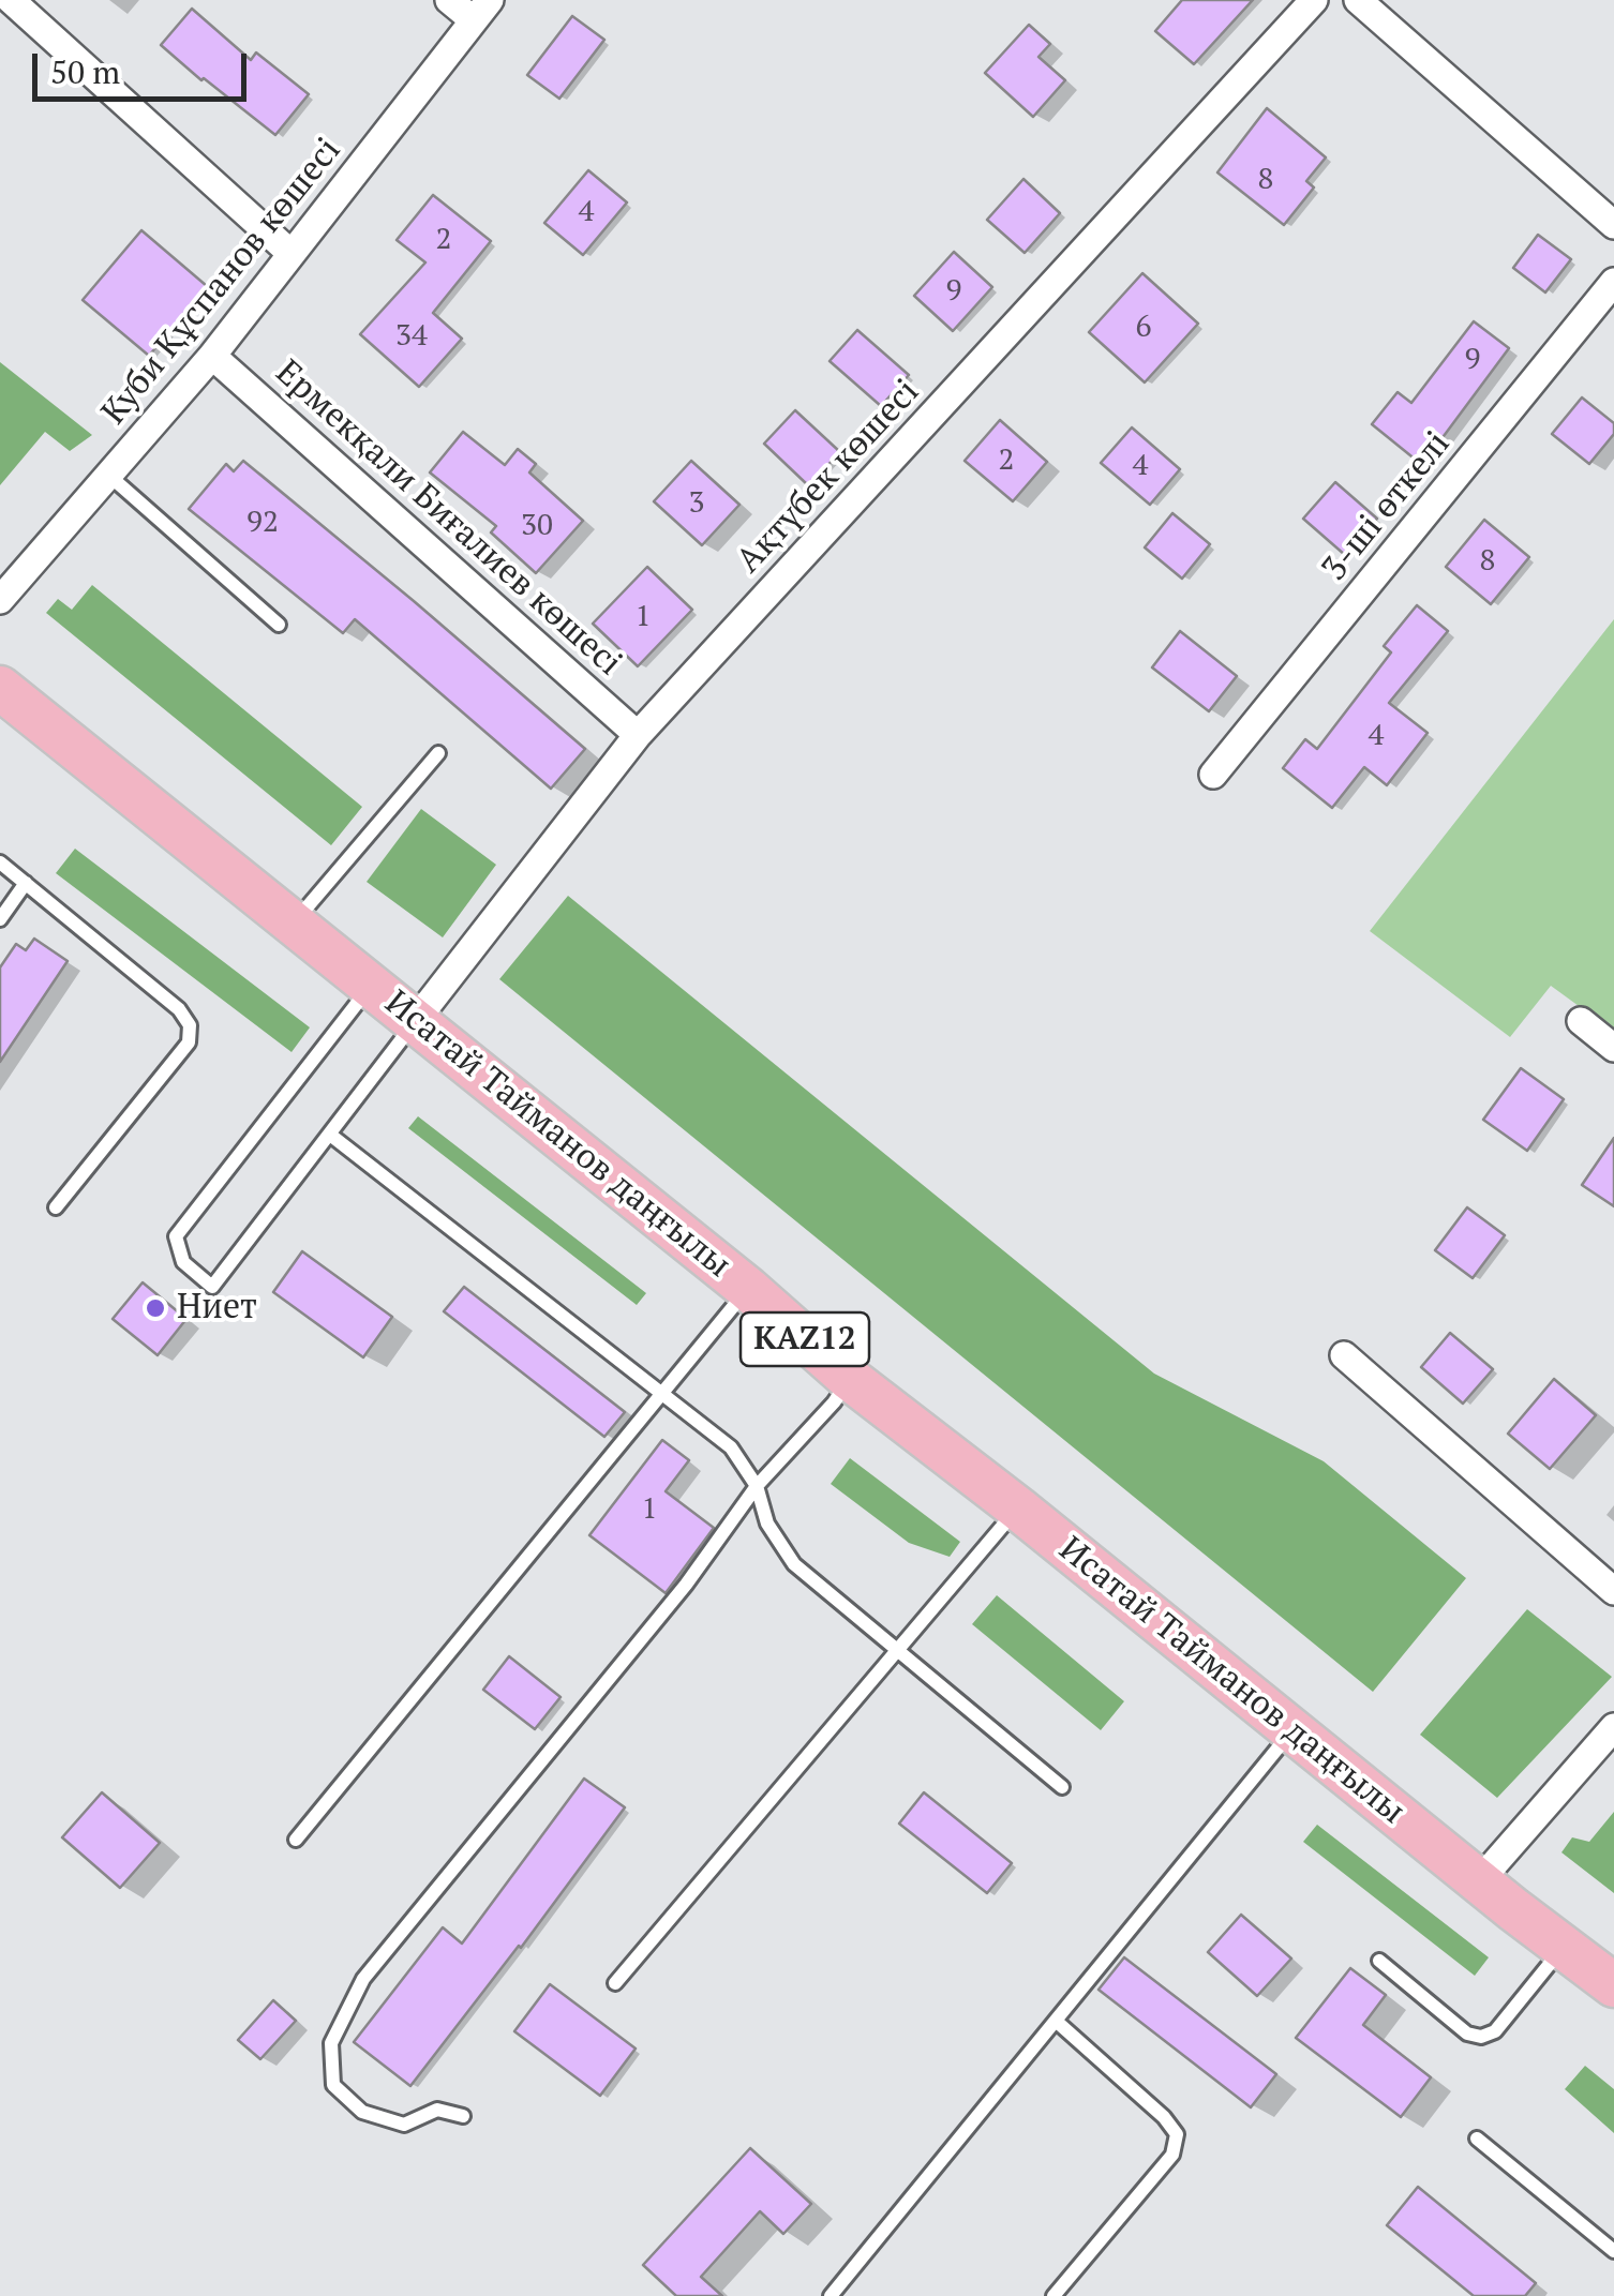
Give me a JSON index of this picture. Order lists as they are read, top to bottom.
{
  "streets": {
    "main road": ["Исатай Тайманов даңғылы", "KAZ12"],
    "street": [
      "Куби Құспанов көшесi",
      "Ақтүбек көшесi",
      "3-шi өткелi",
      "Ермекқали Биғалиев көшесі"
    ]
  },
  "crossings": [
    ["Куби Құспанов көшесi", "Ермекқали Биғалиев көшесі"],
    ["Ақтүбек көшесi", "Ермекқали Биғалиев көшесі"],
    ["Ақтүбек көшесi", "Исатай Тайманов даңғылы"]
  ],
  "places": ["Ниет"],
  "house_numbers": [
    "8",
    "4",
    "2",
    "9",
    "6",
    "34",
    "9",
    "2",
    "4",
    "3",
    "92",
    "30",
    "8",
    "1",
    "4",
    "1"
  ],
  "scale_bar": "50 m"
}
